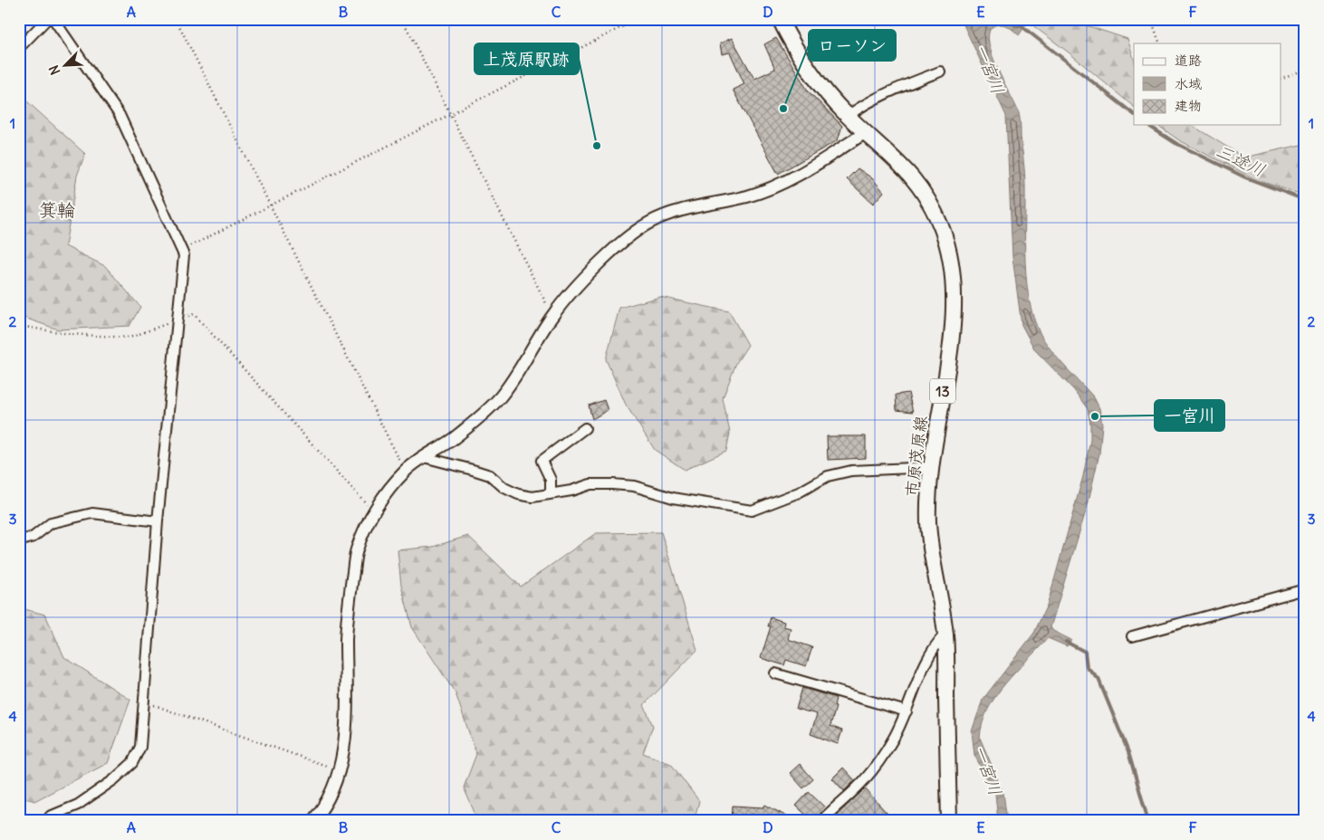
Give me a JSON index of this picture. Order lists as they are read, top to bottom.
{
  "streets": {
    "main road": ["13", "市原茂原線"]
  },
  "districts": ["箕輪"],
  "water": ["一宮川", "三途川"],
  "places": ["ローソン", "上茂原駅跡", "一宮川"],
  "legend": ["道路", "水域", "建物"],
  "north": "bottom left",
  "grid": {
    "columns": [
      "A",
      "B",
      "C",
      "D",
      "E",
      "F"
    ],
    "rows": [
      "1",
      "2",
      "3",
      "4"
    ]
  }
}
